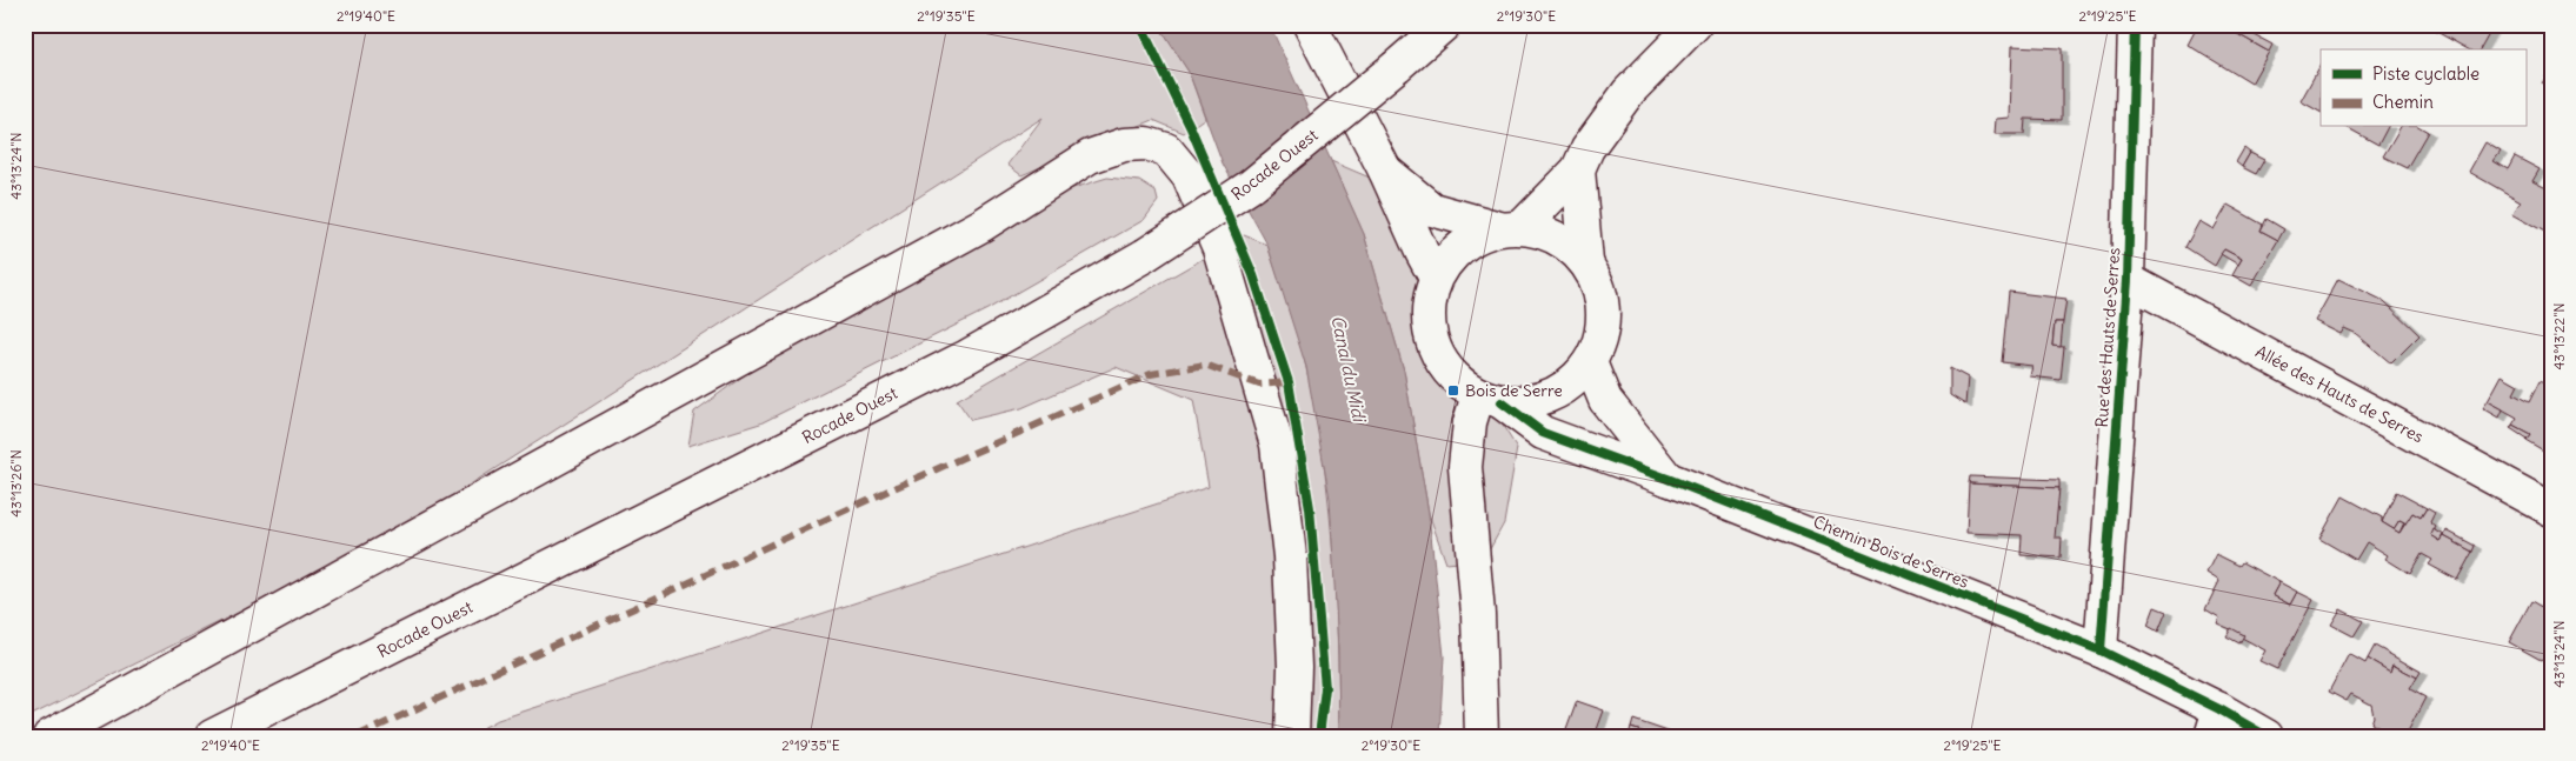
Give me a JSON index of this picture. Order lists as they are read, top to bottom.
{
  "streets": {
    "street": [
      "Rocade Ouest",
      "Rue des Hauts de Serres",
      "Allée des Hauts de Serres",
      "Chemin Bois de Serres"
    ]
  },
  "crossings": [
    ["Rue des Hauts de Serres", "Allée des Hauts de Serres"],
    ["Rue des Hauts de Serres", "Chemin Bois de Serres"]
  ],
  "water": ["Canal du Midi"],
  "places": {
    "transit": ["Bois de Serre"]
  },
  "legend": ["Piste cyclable", "Chemin"],
  "coordinates": [
    "2°19'40\"E",
    "2°19'35\"E",
    "2°19'30\"E",
    "2°19'25\"E",
    "43°13'24\"N",
    "43°13'22\"N",
    "43°13'26\"N"
  ]
}
